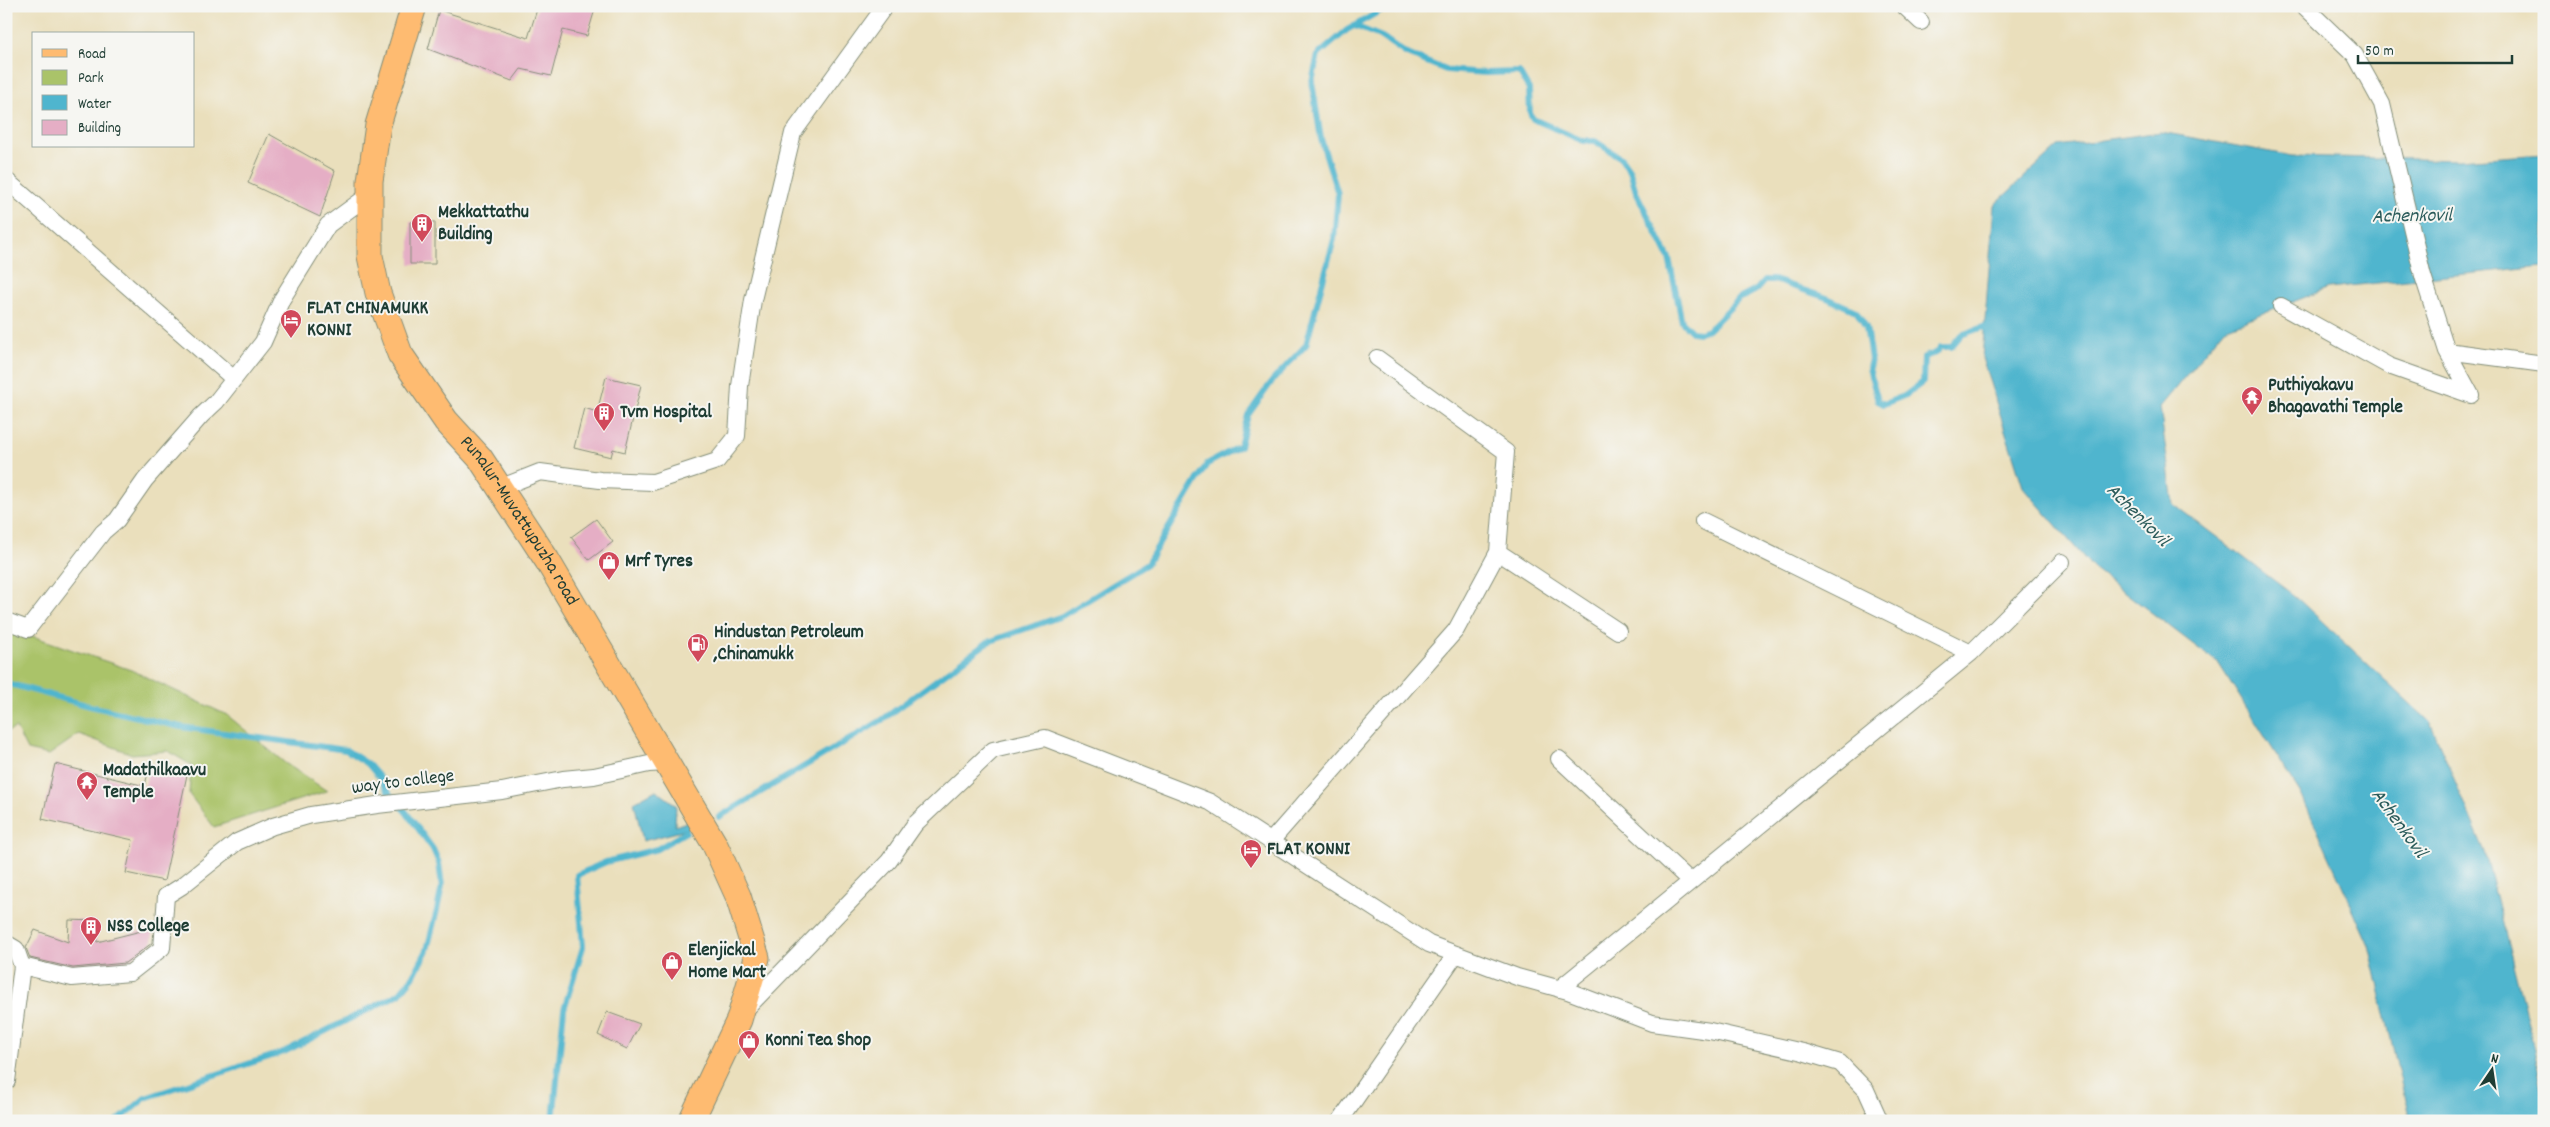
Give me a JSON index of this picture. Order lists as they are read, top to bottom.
{
  "streets": {
    "main road": ["Punalur-Muvattupuzha road"],
    "street": ["way to college"]
  },
  "crossings": [
    ["Punalur-Muvattupuzha road", "way to college"]
  ],
  "water": ["Achenkovil"],
  "places": {
    "building": ["Mekkattathu Building", "Tvm Hospital", "NSS College"],
    "hotel": ["FLAT CHINAMUKK KONNI", "FLAT KONNI"],
    "temple": ["Puthiyakavu Bhagavathi Temple", "Madathilkaavu Temple"],
    "shop": ["Mrf Tyres", "Elenjickal Home Mart", "Konni Tea Shop"],
    "fuel station": ["Hindustan Petroleum ,Chinamukk"]
  },
  "legend": [
    "Road",
    "Park",
    "Water",
    "Building"
  ],
  "scale_bar": "50 m",
  "north": "top"
}
